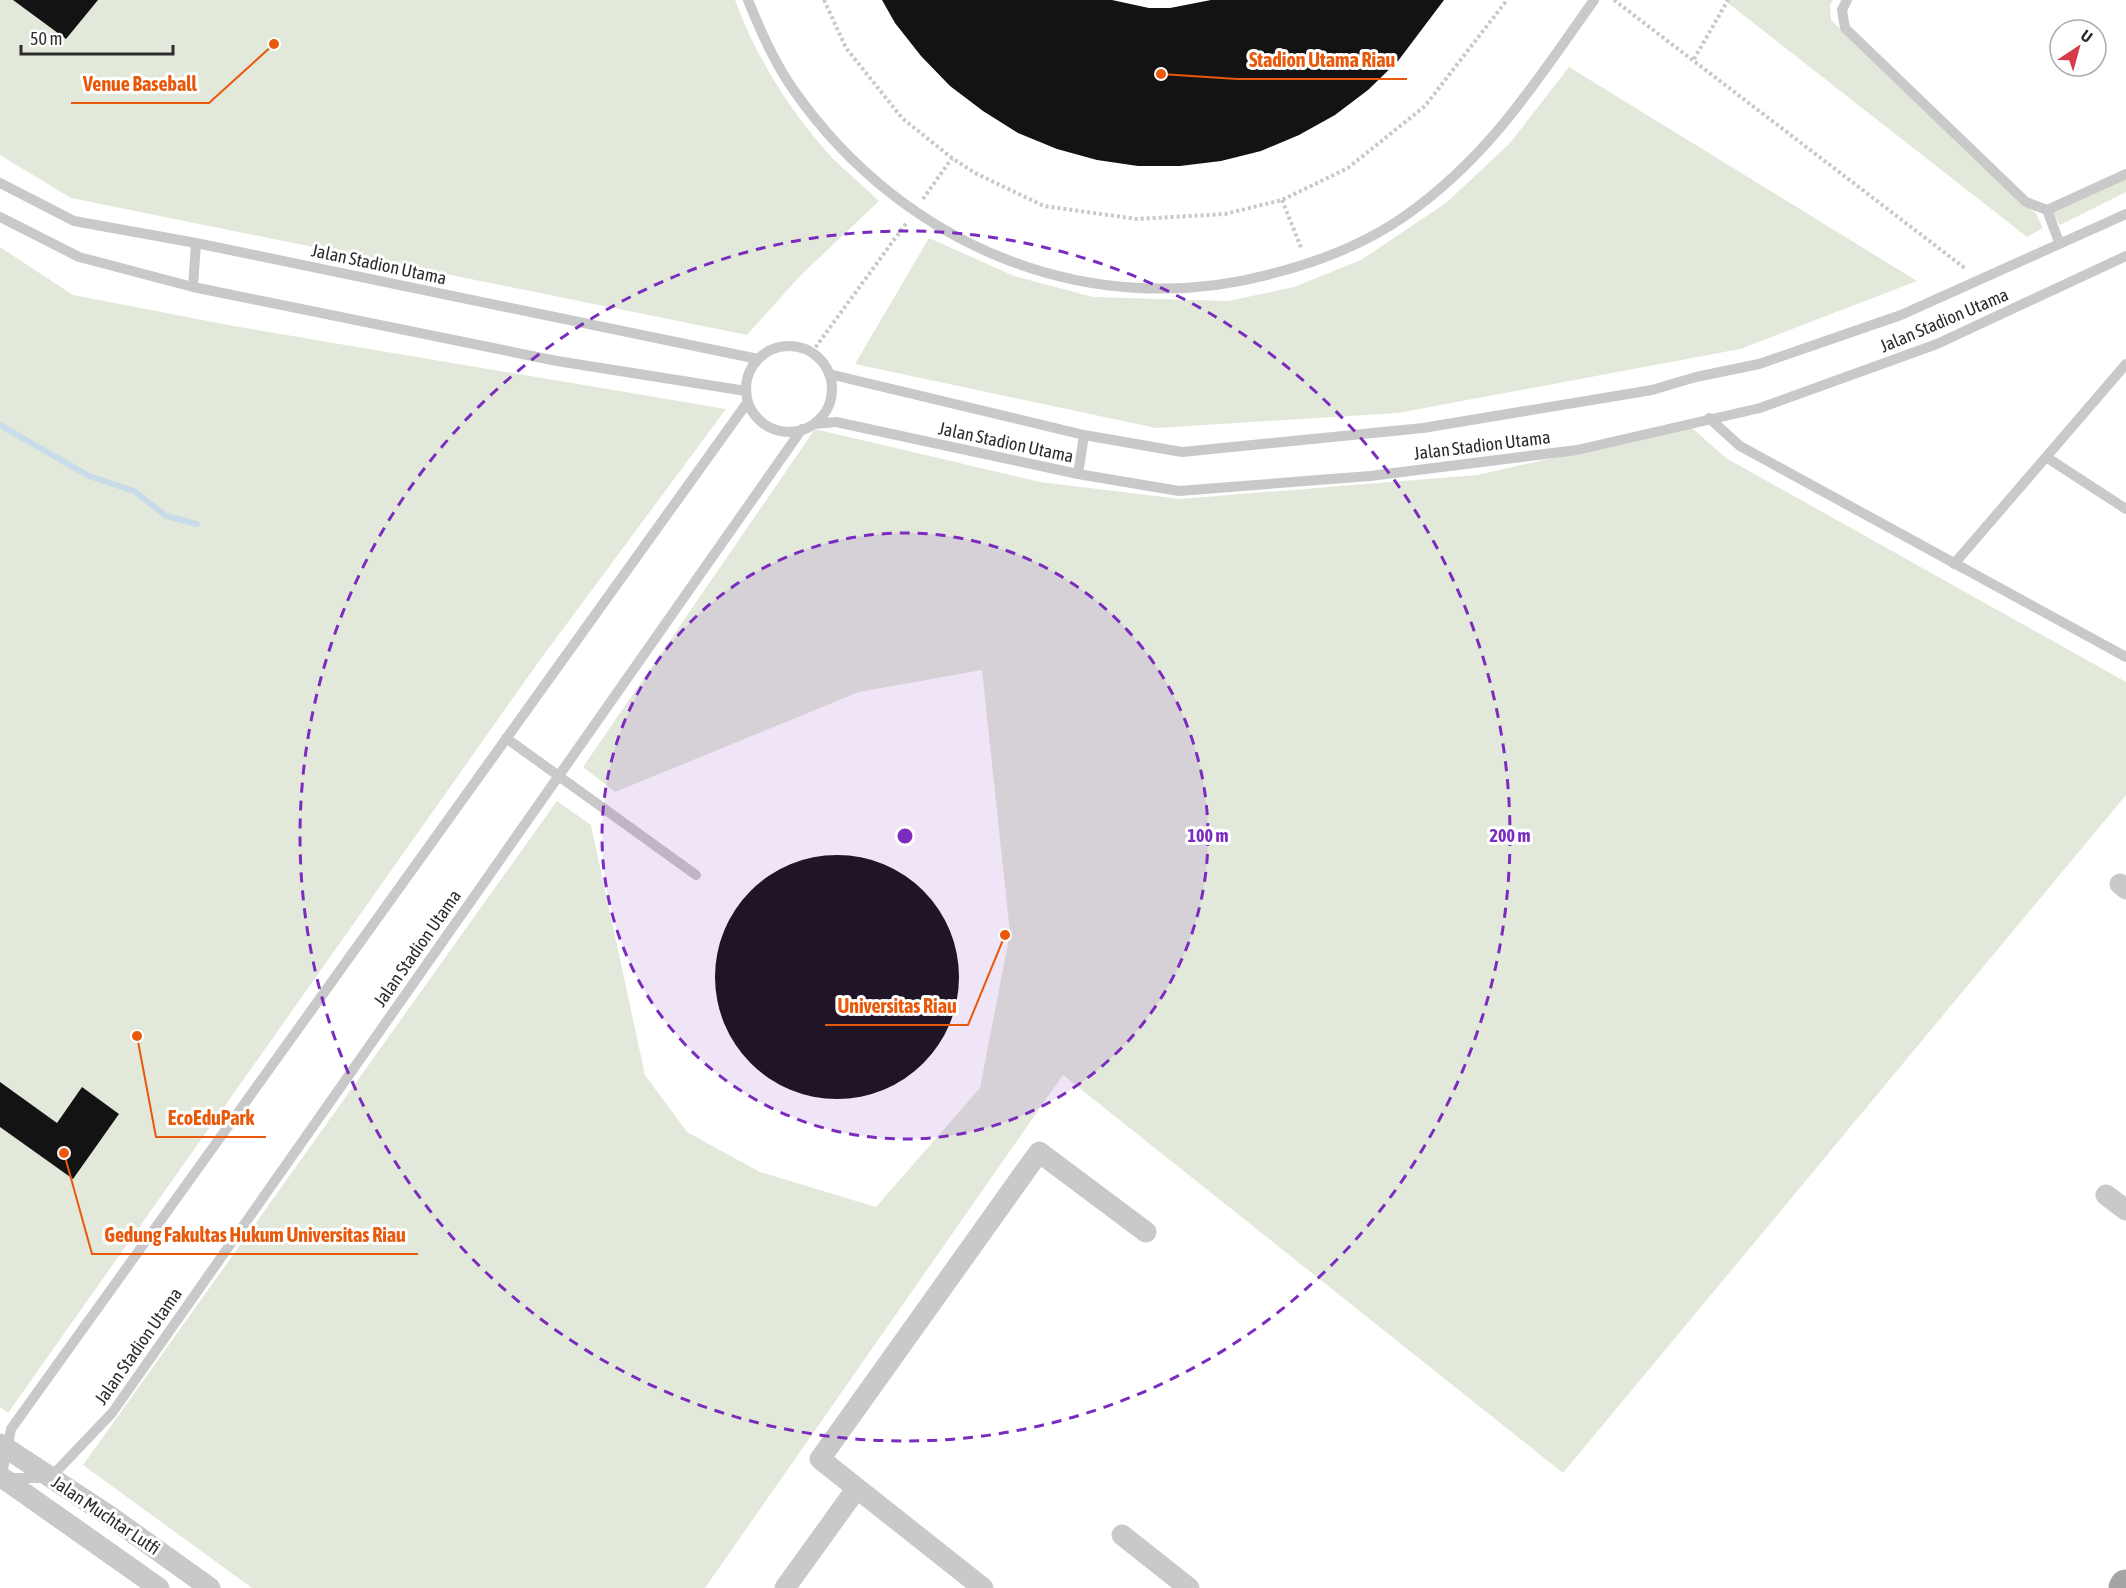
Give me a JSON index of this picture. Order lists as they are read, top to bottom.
{
  "streets": {
    "street": ["Jalan Muchtar Lutfi"],
    "lane": ["Jalan Stadion Utama"]
  },
  "crossings": [
    ["Jalan Stadion Utama", "Jalan Muchtar Lutfi"]
  ],
  "places": [
    "Venue Baseball",
    "Stadion Utama Riau",
    "Universitas Riau",
    "EcoEduPark",
    "Gedung Fakultas Hukum Universitas Riau"
  ],
  "scale_bar": "50 m",
  "north": "top right",
  "rings": ["100 m", "200 m"]
}
